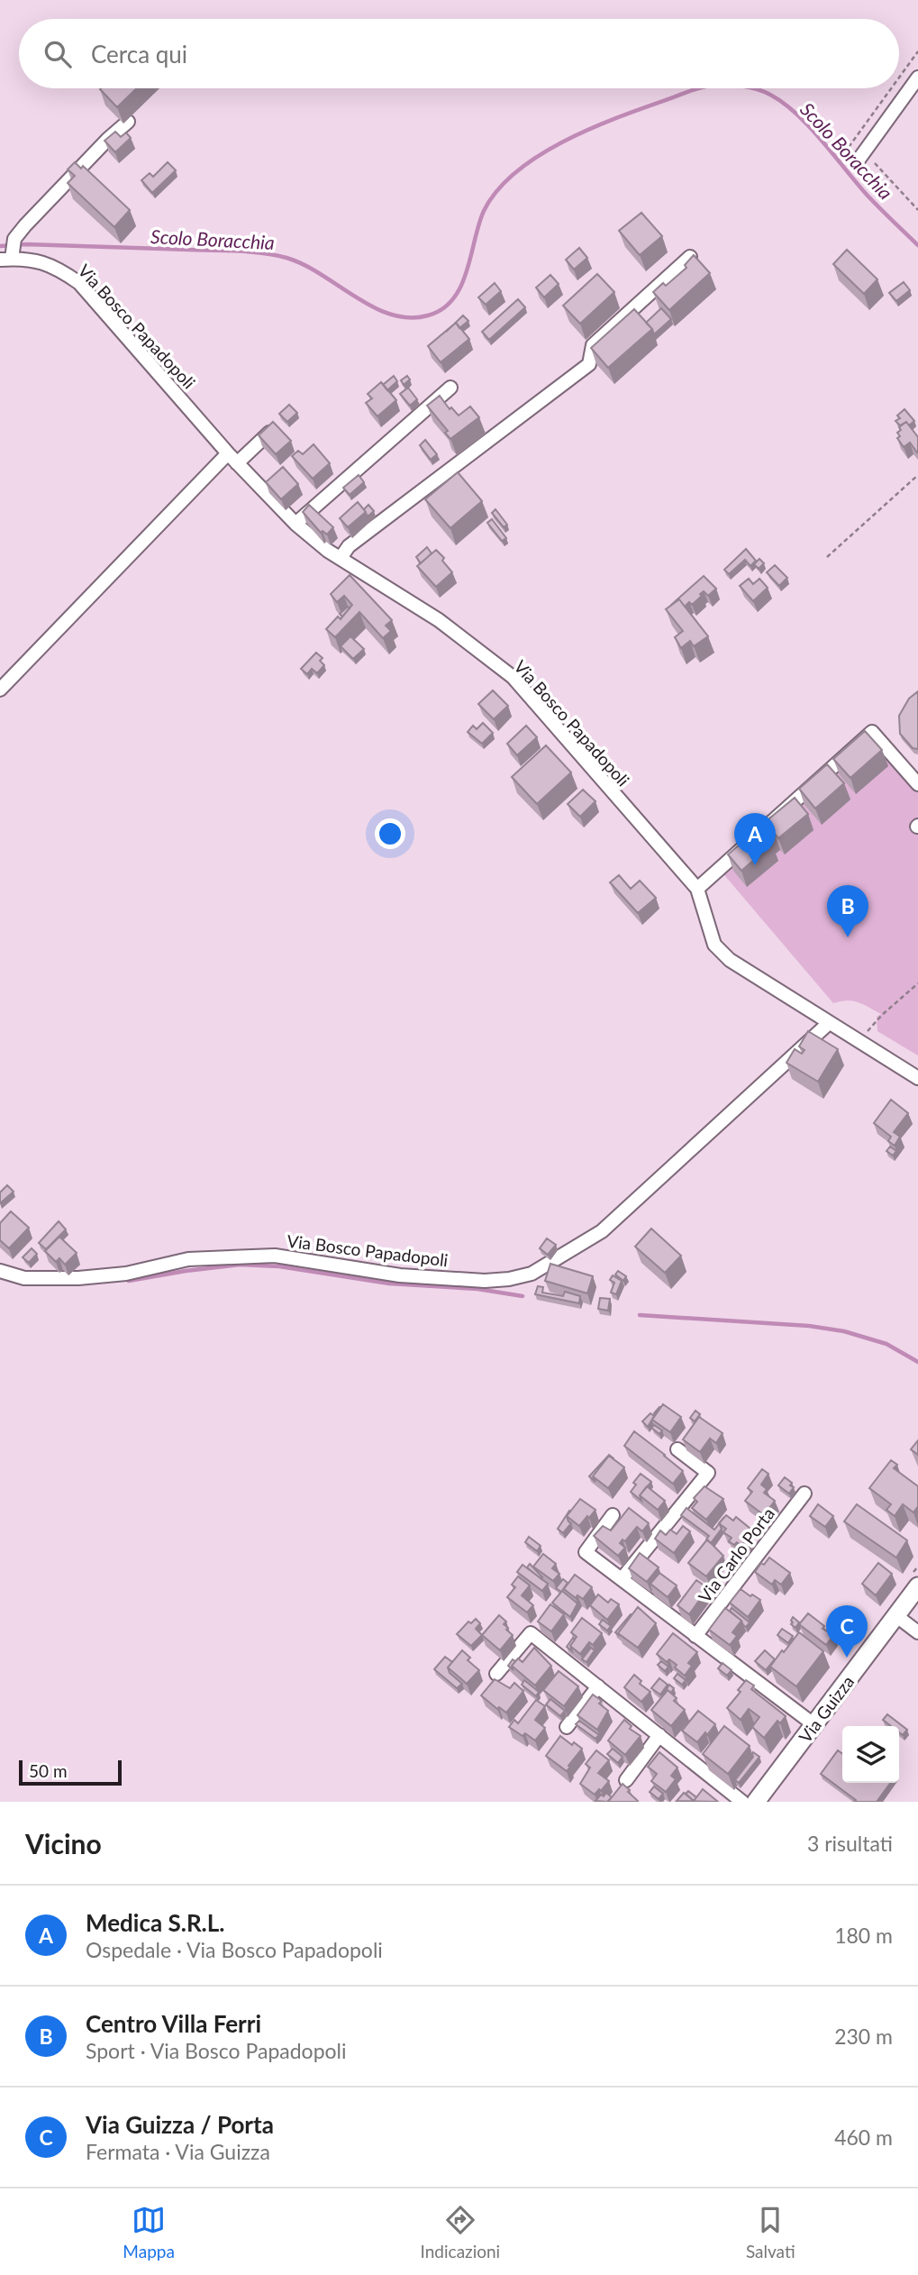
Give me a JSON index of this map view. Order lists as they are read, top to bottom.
{
  "streets": {
    "main road": ["Via Guizza"],
    "street": ["Via Bosco Papadopoli", "Via Carlo Porta"]
  },
  "water": ["Scolo Boracchia"],
  "scale_bar": "50 m",
  "page": {
    "search": "Cerca qui",
    "pins": ["A", "B", "C"],
    "scale": "50 m",
    "heading": ["Vicino", "3 risultati"],
    "list": [
      {
        "mark": "A",
        "name": "Medica S.R.L.",
        "note": "Ospedale · Via Bosco Papadopoli",
        "value": "180 m"
      },
      {
        "mark": "B",
        "name": "Centro Villa Ferri",
        "note": "Sport · Via Bosco Papadopoli",
        "value": "230 m"
      },
      {
        "mark": "C",
        "name": "Via Guizza / Porta",
        "note": "Fermata · Via Guizza",
        "value": "460 m"
      }
    ],
    "nav": ["Mappa", "Indicazioni", "Salvati"]
  }
}
